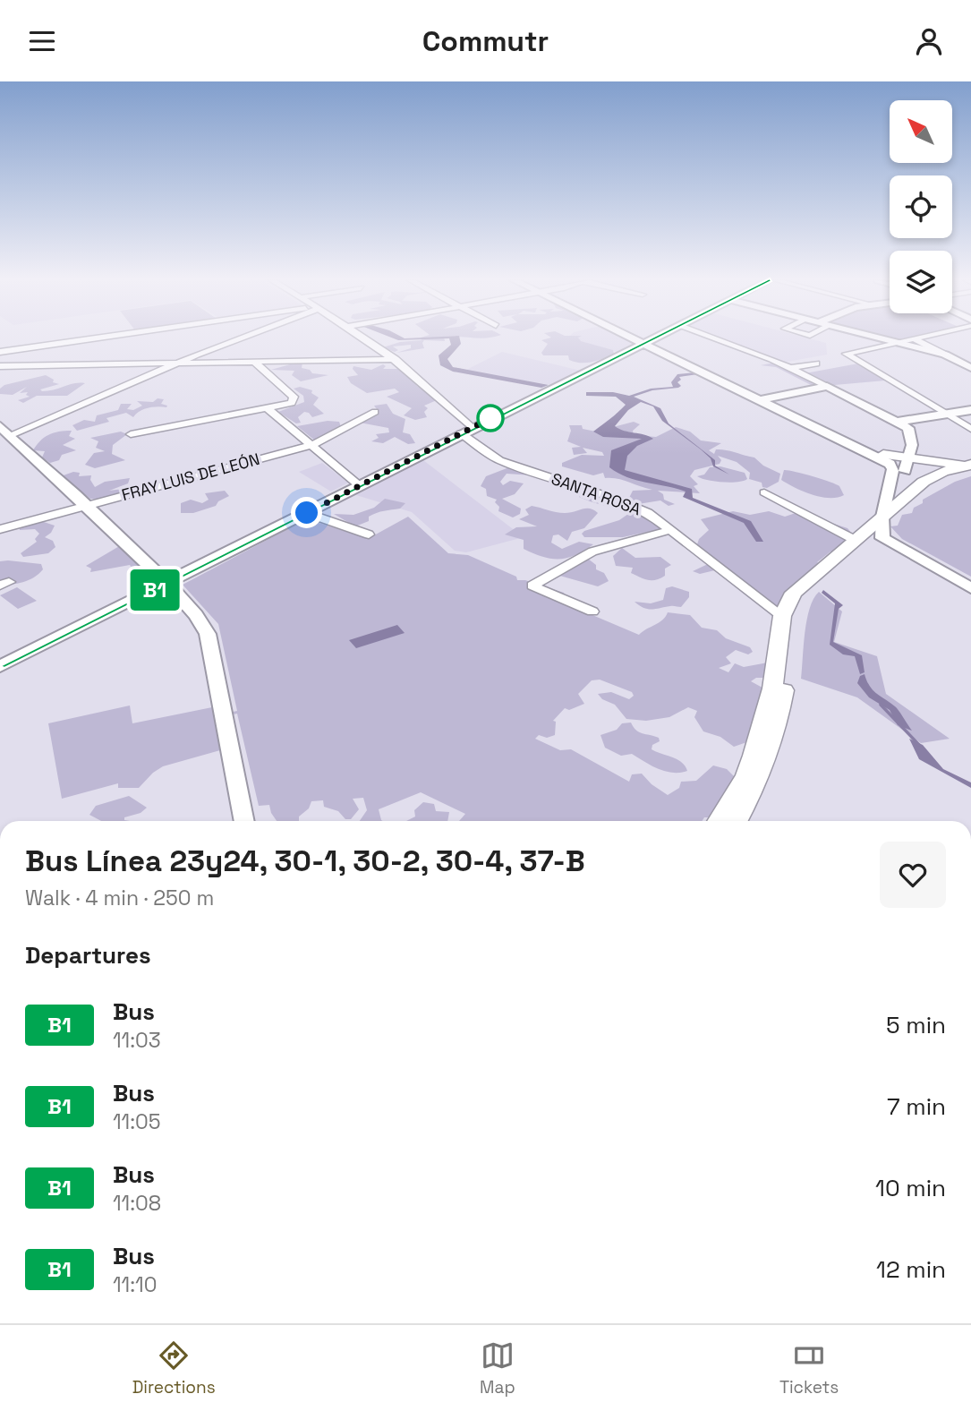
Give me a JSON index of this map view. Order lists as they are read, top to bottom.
{
  "streets": {
    "street": ["FRAY LUIS DE LEÓN", "SANTA ROSA"]
  },
  "lines": ["bus line B1"],
  "north": "top left",
  "page": {
    "header": "Commutr",
    "on_map": "B1",
    "heading": [
      ["Bus Línea 23y24, 30-1, 30-2, 30-4, 37-B", "Walk · 4 min · 250 m"],
      "Departures"
    ],
    "list": [
      {
        "mark": "B1",
        "name": "Bus",
        "note": "11:03",
        "value": "5 min"
      },
      {
        "mark": "B1",
        "name": "Bus",
        "note": "11:05",
        "value": "7 min"
      },
      {
        "mark": "B1",
        "name": "Bus",
        "note": "11:08",
        "value": "10 min"
      },
      {
        "mark": "B1",
        "name": "Bus",
        "note": "11:10",
        "value": "12 min"
      }
    ],
    "tabs": ["Directions", "Map", "Tickets"]
  }
}
